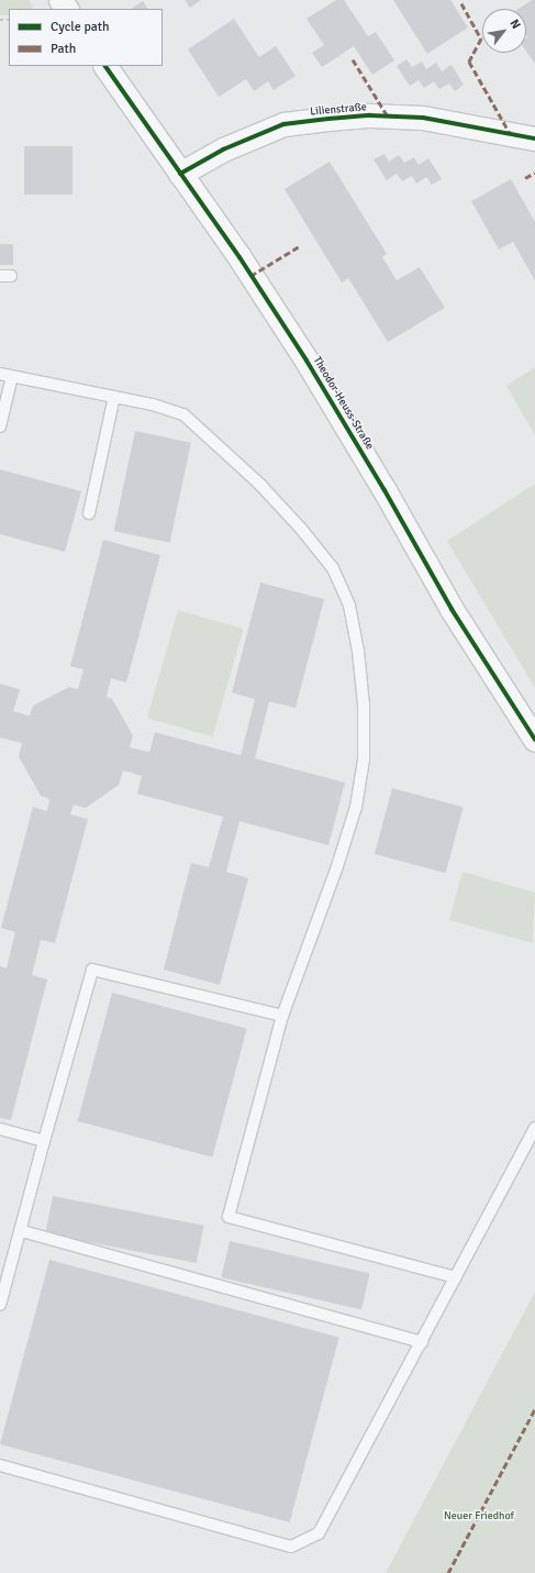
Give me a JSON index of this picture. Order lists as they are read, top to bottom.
{
  "streets": {
    "street": ["Lilienstraße", "Theodor-Heuss-Straße"]
  },
  "crossings": [
    ["Lilienstraße", "Theodor-Heuss-Straße"]
  ],
  "parks": ["Neuer Friedhof"],
  "legend": ["Cycle path", "Path"],
  "north": "top right"
}
